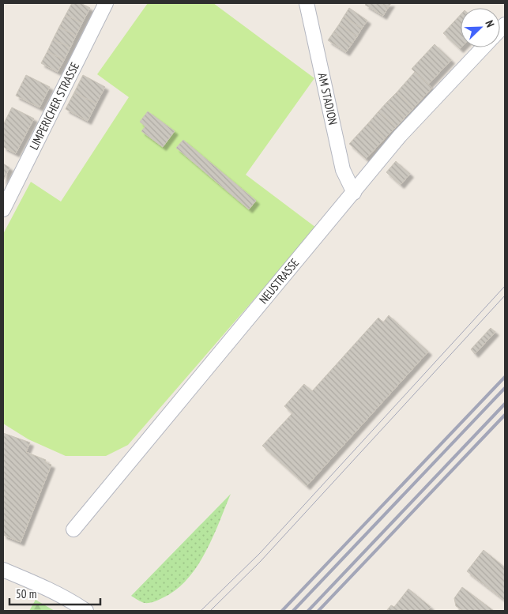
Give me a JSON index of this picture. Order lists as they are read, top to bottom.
{
  "streets": {
    "street": ["AM STADION", "LIMPERICHER STRASSE", "NEUSTRASSE"]
  },
  "crossings": [
    ["AM STADION", "NEUSTRASSE"]
  ],
  "scale_bar": "50 m",
  "north": "top right"
}
